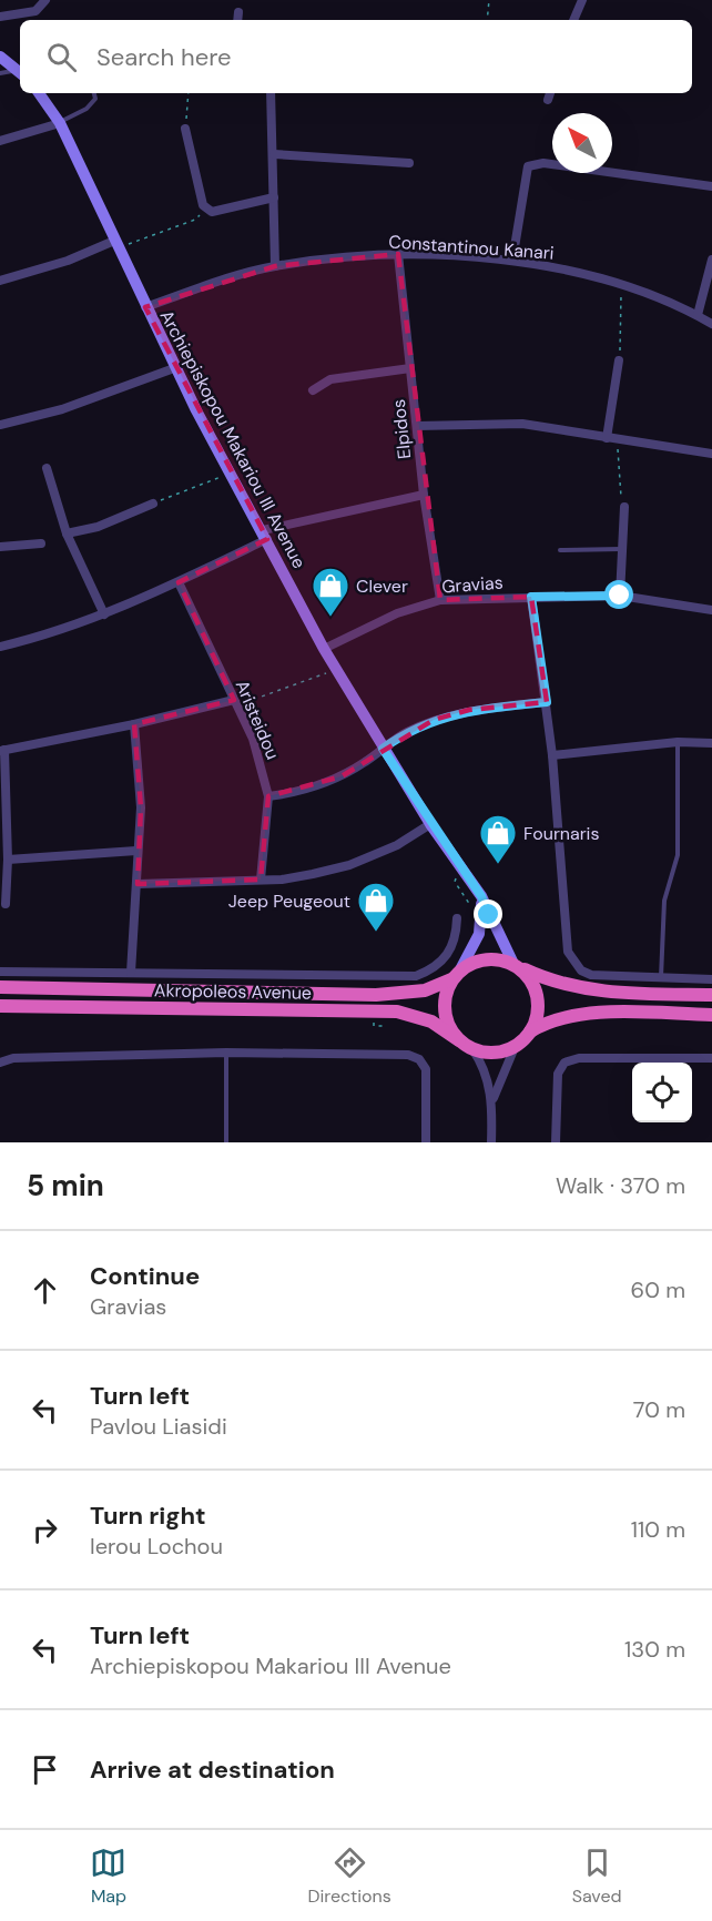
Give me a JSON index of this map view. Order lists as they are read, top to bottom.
{
  "streets": {
    "highway": ["Akropoleos Avenue"],
    "main road": ["Archiepiskopou Makariou III Avenue"],
    "street": [
      "Constantinou Kanari",
      "Elpidos",
      "Gravias",
      "Aristeidou"
    ]
  },
  "crossings": [
    ["Constantinou Kanari", "Elpidos"],
    ["Constantinou Kanari", "Archiepiskopou Makariou III Avenue"],
    ["Elpidos", "Gravias"],
    ["Archiepiskopou Makariou III Avenue", "Gravias"],
    ["Archiepiskopou Makariou III Avenue", "Akropoleos Avenue"]
  ],
  "places": {
    "shop": ["Clever", "Fournaris", "Jeep Peugeout"]
  },
  "north": "top left",
  "page": {
    "search": "Search here",
    "heading": ["5 min", "Walk · 370 m"],
    "list": [
      ["Continue", "Gravias", "60 m"],
      ["Turn left", "Pavlou Liasidi", "70 m"],
      ["Turn right", "Ierou Lochou", "110 m"],
      ["Turn left", "Archiepiskopou Makariou III Avenue", "130 m"],
      "Arrive at destination"
    ],
    "nav": ["Map", "Directions", "Saved"]
  }
}
